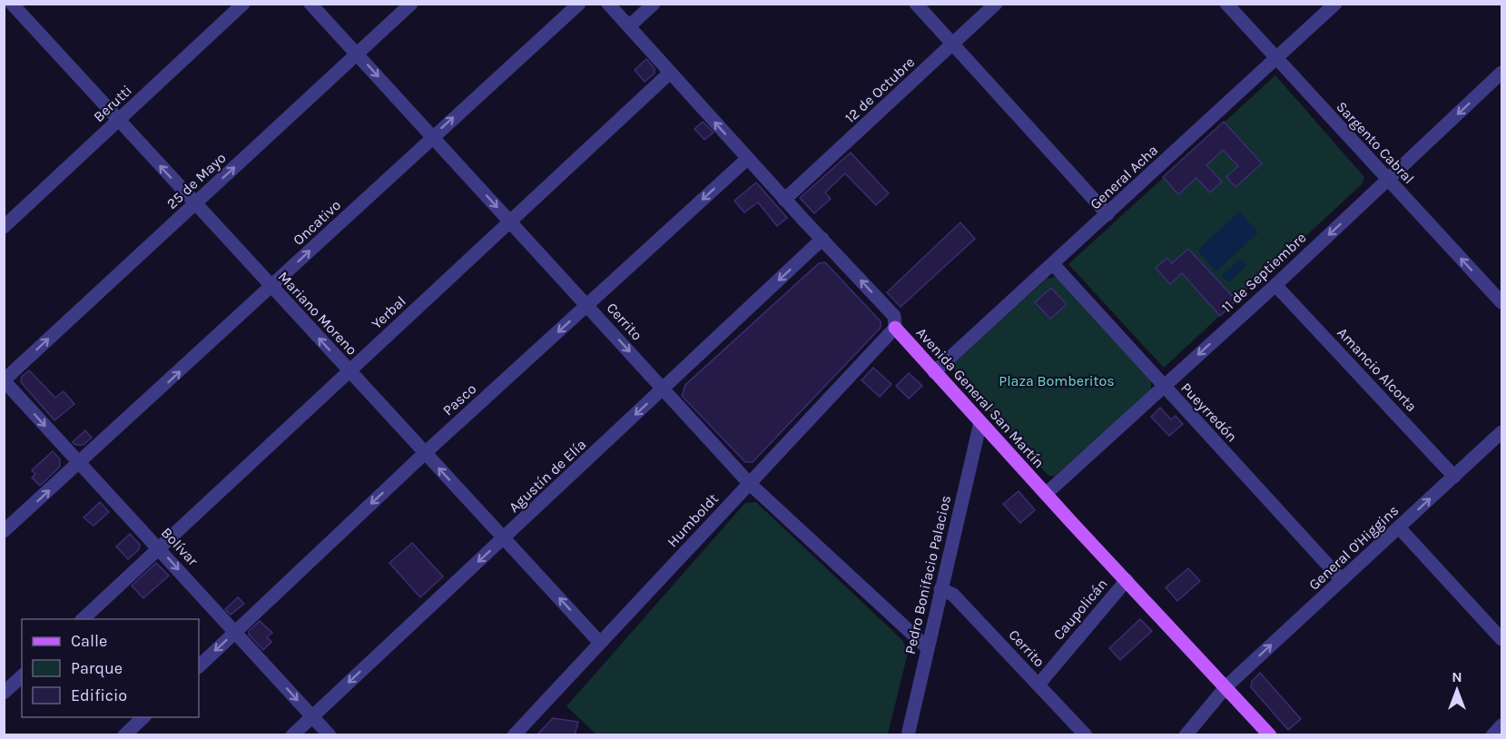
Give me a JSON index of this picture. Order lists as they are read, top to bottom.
{
  "streets": {
    "main road": ["Avenida General San Martín"],
    "street": [
      "12 de Octubre",
      "Berutti",
      "Sargento Cabral",
      "General Acha",
      "25 de Mayo",
      "Oncativo",
      "11 de Septiembre",
      "Yerbal",
      "Mariano Moreno",
      "Cerrito",
      "Amancio Alcorta",
      "Pasco",
      "Pueyrredón",
      "Agustín de Elía",
      "Humboldt",
      "Bolívar",
      "General O'Higgins",
      "Pedro Bonifacio Palacios",
      "Caupolicán"
    ]
  },
  "crossings": [
    ["12 de Octubre", "Avenida General San Martín"],
    ["Berutti", "Mariano Moreno"],
    ["Sargento Cabral", "General Acha"],
    ["Sargento Cabral", "11 de Septiembre"],
    ["General Acha", "Avenida General San Martín"],
    ["General Acha", "Pueyrredón"],
    ["25 de Mayo", "Mariano Moreno"],
    ["25 de Mayo", "Cerrito"],
    ["25 de Mayo", "Bolívar"],
    ["Oncativo", "Mariano Moreno"],
    ["Oncativo", "Cerrito"],
    ["Oncativo", "Bolívar"],
    ["11 de Septiembre", "Amancio Alcorta"],
    ["11 de Septiembre", "Avenida General San Martín"],
    ["11 de Septiembre", "Pueyrredón"],
    ["Yerbal", "Mariano Moreno"],
    ["Yerbal", "Cerrito"],
    ["Yerbal", "Avenida General San Martín"],
    ["Yerbal", "Bolívar"],
    ["Mariano Moreno", "Pasco"],
    ["Mariano Moreno", "Agustín de Elía"],
    ["Mariano Moreno", "Humboldt"],
    ["Cerrito", "Pasco"],
    ["Cerrito", "Agustín de Elía"],
    ["Cerrito", "Humboldt"],
    ["Cerrito", "Pedro Bonifacio Palacios"],
    ["Cerrito", "Caupolicán"],
    ["Amancio Alcorta", "General O'Higgins"],
    ["Avenida General San Martín", "Pasco"],
    ["Avenida General San Martín", "Agustín de Elía"],
    ["Avenida General San Martín", "Humboldt"],
    ["Avenida General San Martín", "General O'Higgins"],
    ["Avenida General San Martín", "Pedro Bonifacio Palacios"],
    ["Avenida General San Martín", "Caupolicán"],
    ["Pasco", "Bolívar"],
    ["Pueyrredón", "General O'Higgins"],
    ["Agustín de Elía", "Bolívar"]
  ],
  "one_way": [
    "Sargento Cabral",
    "25 de Mayo",
    "Oncativo",
    "11 de Septiembre",
    "Mariano Moreno",
    "Pasco",
    "Agustín de Elía",
    "Bolívar",
    "General O'Higgins"
  ],
  "parks": ["Plaza Bomberitos"],
  "legend": ["Calle", "Parque", "Edificio"],
  "north": "top"
}
